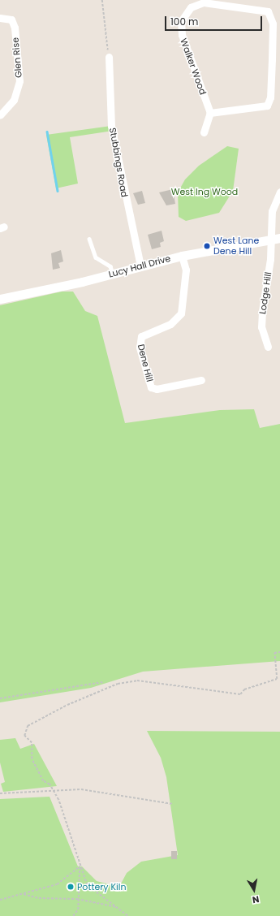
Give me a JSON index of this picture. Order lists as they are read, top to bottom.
{
  "streets": {
    "street": [
      "Glen Rise",
      "Walker Wood",
      "Stubbings Road",
      "Lucy Hall Drive",
      "Lodge Hill",
      "Dene Hill"
    ]
  },
  "crossings": [
    ["Stubbings Road", "Lucy Hall Drive"],
    ["Lucy Hall Drive", "Lodge Hill"],
    ["Lucy Hall Drive", "Dene Hill"]
  ],
  "parks": ["West Ing Wood"],
  "places": ["West Lane Dene Hill", "Pottery Kiln"],
  "scale_bar": "100 m",
  "north": "bottom"
}
